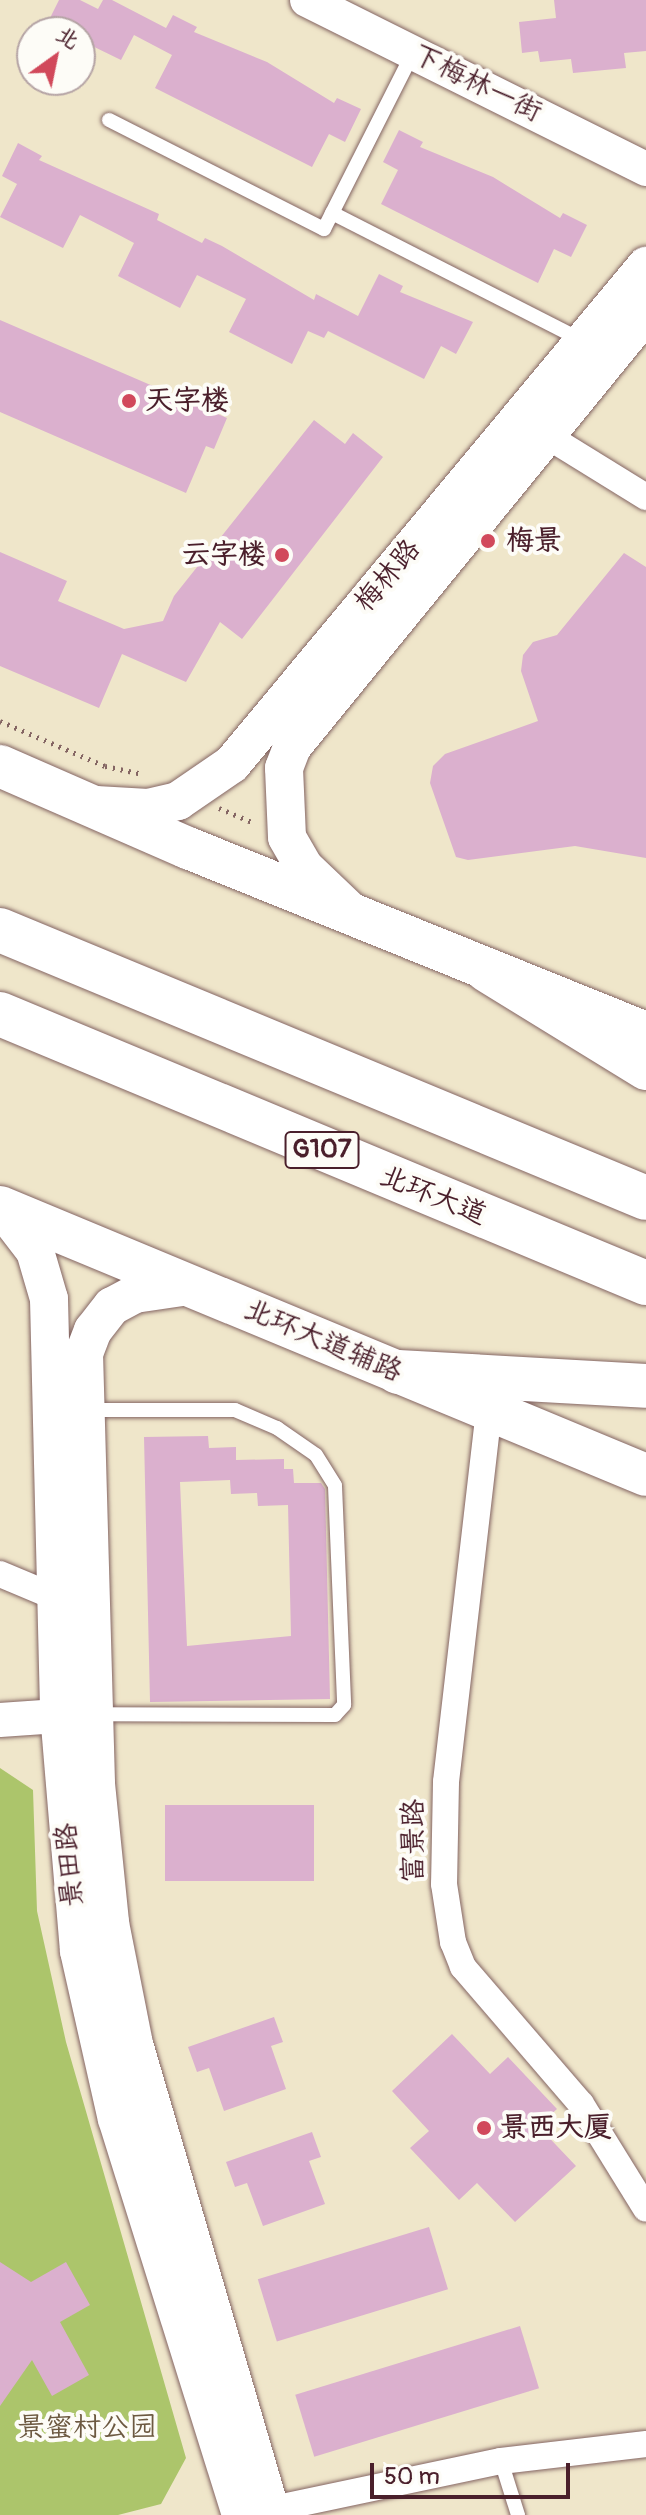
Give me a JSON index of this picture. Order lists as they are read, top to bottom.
{
  "streets": {
    "highway": ["G107", "北环大道"],
    "main road": ["梅林路", "北环大道辅路", "景田路"],
    "street": ["下梅林一街", "富景路"]
  },
  "crossings": [
    ["北环大道辅路", "富景路"],
    ["北环大道辅路", "景田路"]
  ],
  "parks": ["景蜜村公园"],
  "places": [
    "天字楼",
    "梅景",
    "云字楼",
    "景西大厦"
  ],
  "scale_bar": "50 m",
  "north": "top right"
}
